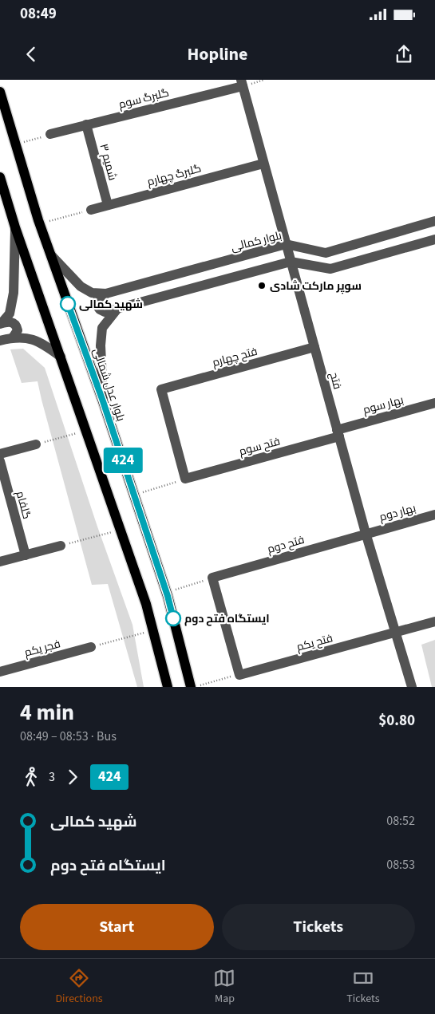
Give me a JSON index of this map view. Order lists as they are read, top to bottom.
{
  "streets": {
    "main road": ["بلوار عدل شمالی"],
    "street": [
      "گلبرگ سوم",
      "شمیم ۳",
      "گلبرگ چهارم",
      "بلوار کمالی",
      "فتح چهارم",
      "فتح",
      "بهار سوم",
      "فتح سوم",
      "گلفام",
      "بهار دوم",
      "فتح دوم",
      "فتح یکم",
      "فجر یکم"
    ]
  },
  "crossings": [
    ["گلبرگ سوم", "شمیم ۳"],
    ["گلبرگ سوم", "فتح"],
    ["شمیم ۳", "گلبرگ چهارم"],
    ["گلبرگ چهارم", "فتح"],
    ["بلوار کمالی", "فتح"],
    ["بلوار کمالی", "بلوار عدل شمالی"],
    ["فتح چهارم", "فتح"],
    ["فتح چهارم", "فتح سوم"],
    ["فتح", "بهار سوم"],
    ["فتح", "فتح سوم"],
    ["فتح", "بهار دوم"],
    ["فتح", "فتح دوم"],
    ["فتح", "فتح یکم"],
    ["بهار سوم", "فتح سوم"],
    ["بهار دوم", "فتح دوم"]
  ],
  "places": ["سوپر مارکت شادی", "شهید کمالی", "ایستگاه فتح دوم"],
  "lines": ["bus line 424"],
  "page": {
    "status": "08:49",
    "header": "Hopline",
    "on_map": "424",
    "heading": ["4 min", "08:49 – 08:53 · Bus", "$0.80"],
    "legs": ["3", "424"],
    "list": [
      {
        "name": "شهید کمالی",
        "value": "08:52"
      },
      {
        "name": "ایستگاه فتح دوم",
        "value": "08:53"
      }
    ],
    "buttons": ["Start", "Tickets"],
    "tabs": ["Directions", "Map", "Tickets"]
  }
}
